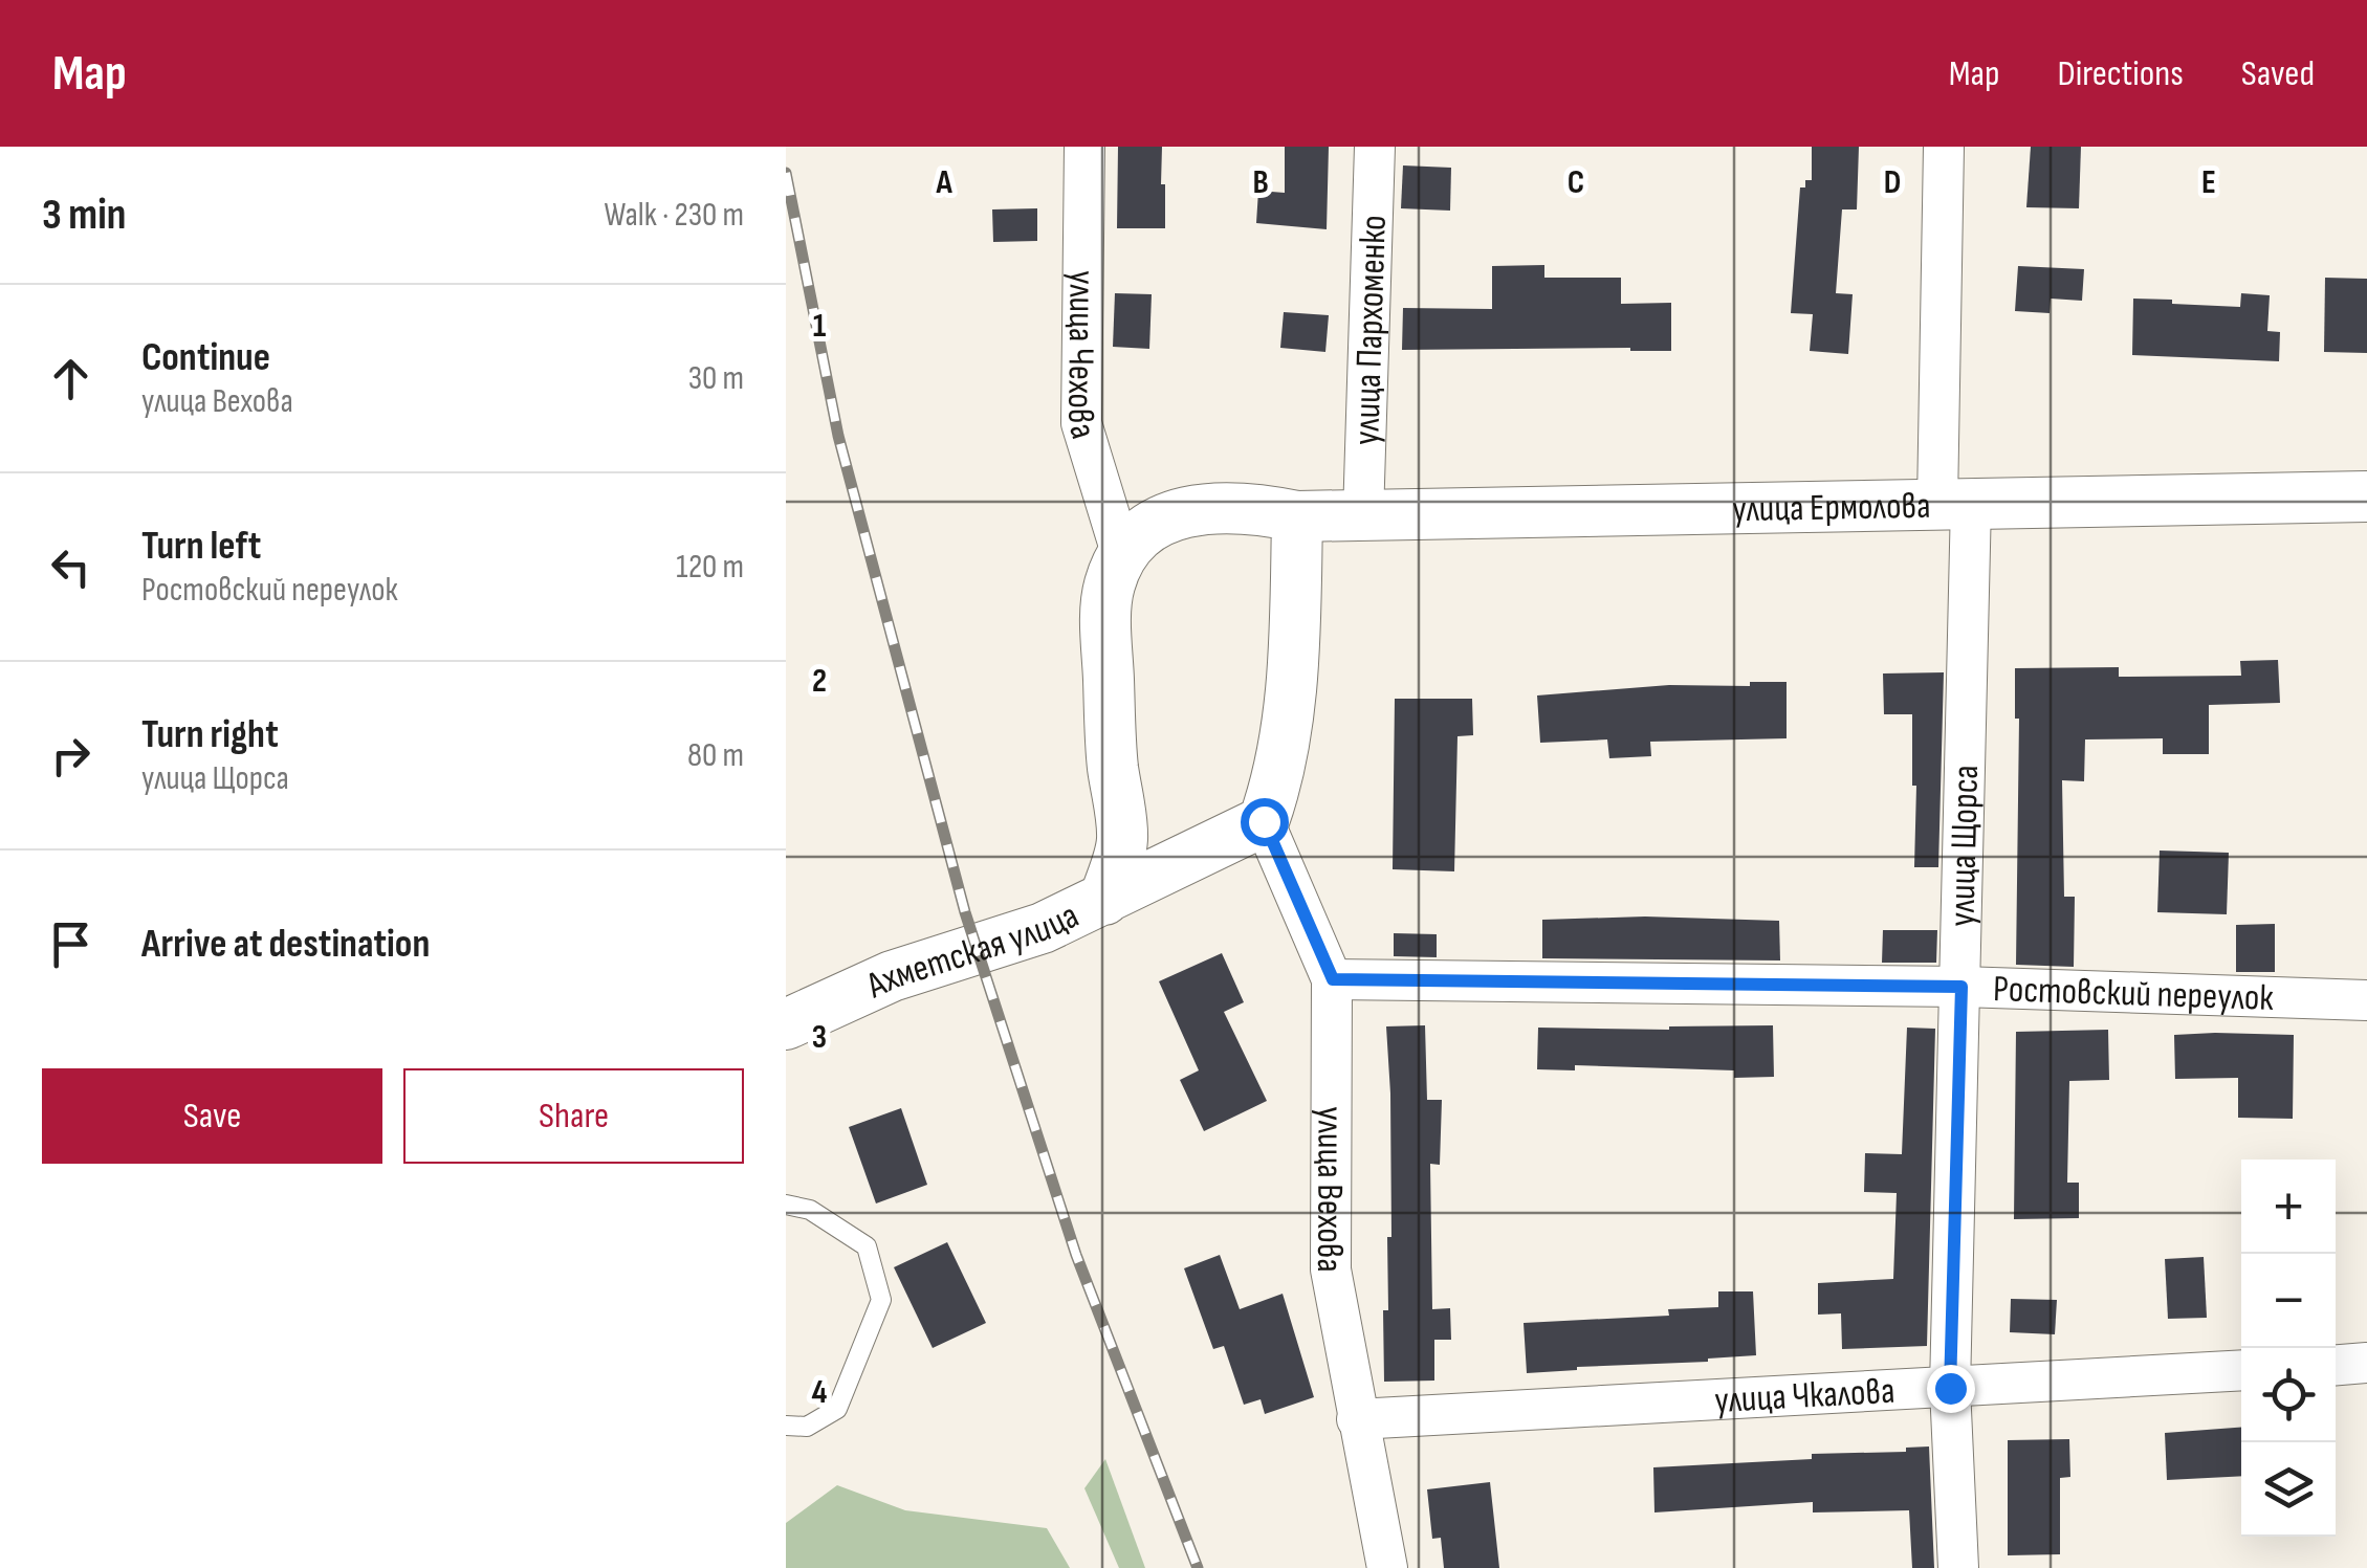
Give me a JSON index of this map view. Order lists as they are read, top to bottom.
{
  "streets": {
    "street": [
      "улица Пархоменко",
      "улица Чехова",
      "улица Ермолова",
      "улица Щорса",
      "Ахметская улица",
      "Ростовский переулок",
      "улица Вехова",
      "улица Чкалова"
    ]
  },
  "crossings": [
    ["улица Пархоменко", "улица Ермолова"],
    ["улица Чехова", "улица Ермолова"],
    ["улица Ермолова", "улица Щорса"],
    ["улица Щорса", "Ростовский переулок"],
    ["улица Щорса", "улица Чкалова"],
    ["Ахметская улица", "улица Вехова"],
    ["Ростовский переулок", "улица Вехова"],
    ["улица Вехова", "улица Чкалова"]
  ],
  "page": {
    "header": "Map",
    "nav": ["Map", "Directions", "Saved"],
    "heading": ["3 min", "Walk · 230 m"],
    "list": [
      ["Continue", "улица Вехова", "30 m"],
      ["Turn left", "Ростовский переулок", "120 m"],
      ["Turn right", "улица Щорса", "80 m"],
      "Arrive at destination"
    ],
    "buttons": ["Save", "Share"],
    "map_buttons": ["+", "−"]
  },
  "grid": {
    "columns": [
      "A",
      "B",
      "C",
      "D",
      "E"
    ],
    "rows": [
      "1",
      "2",
      "3",
      "4"
    ]
  }
}
